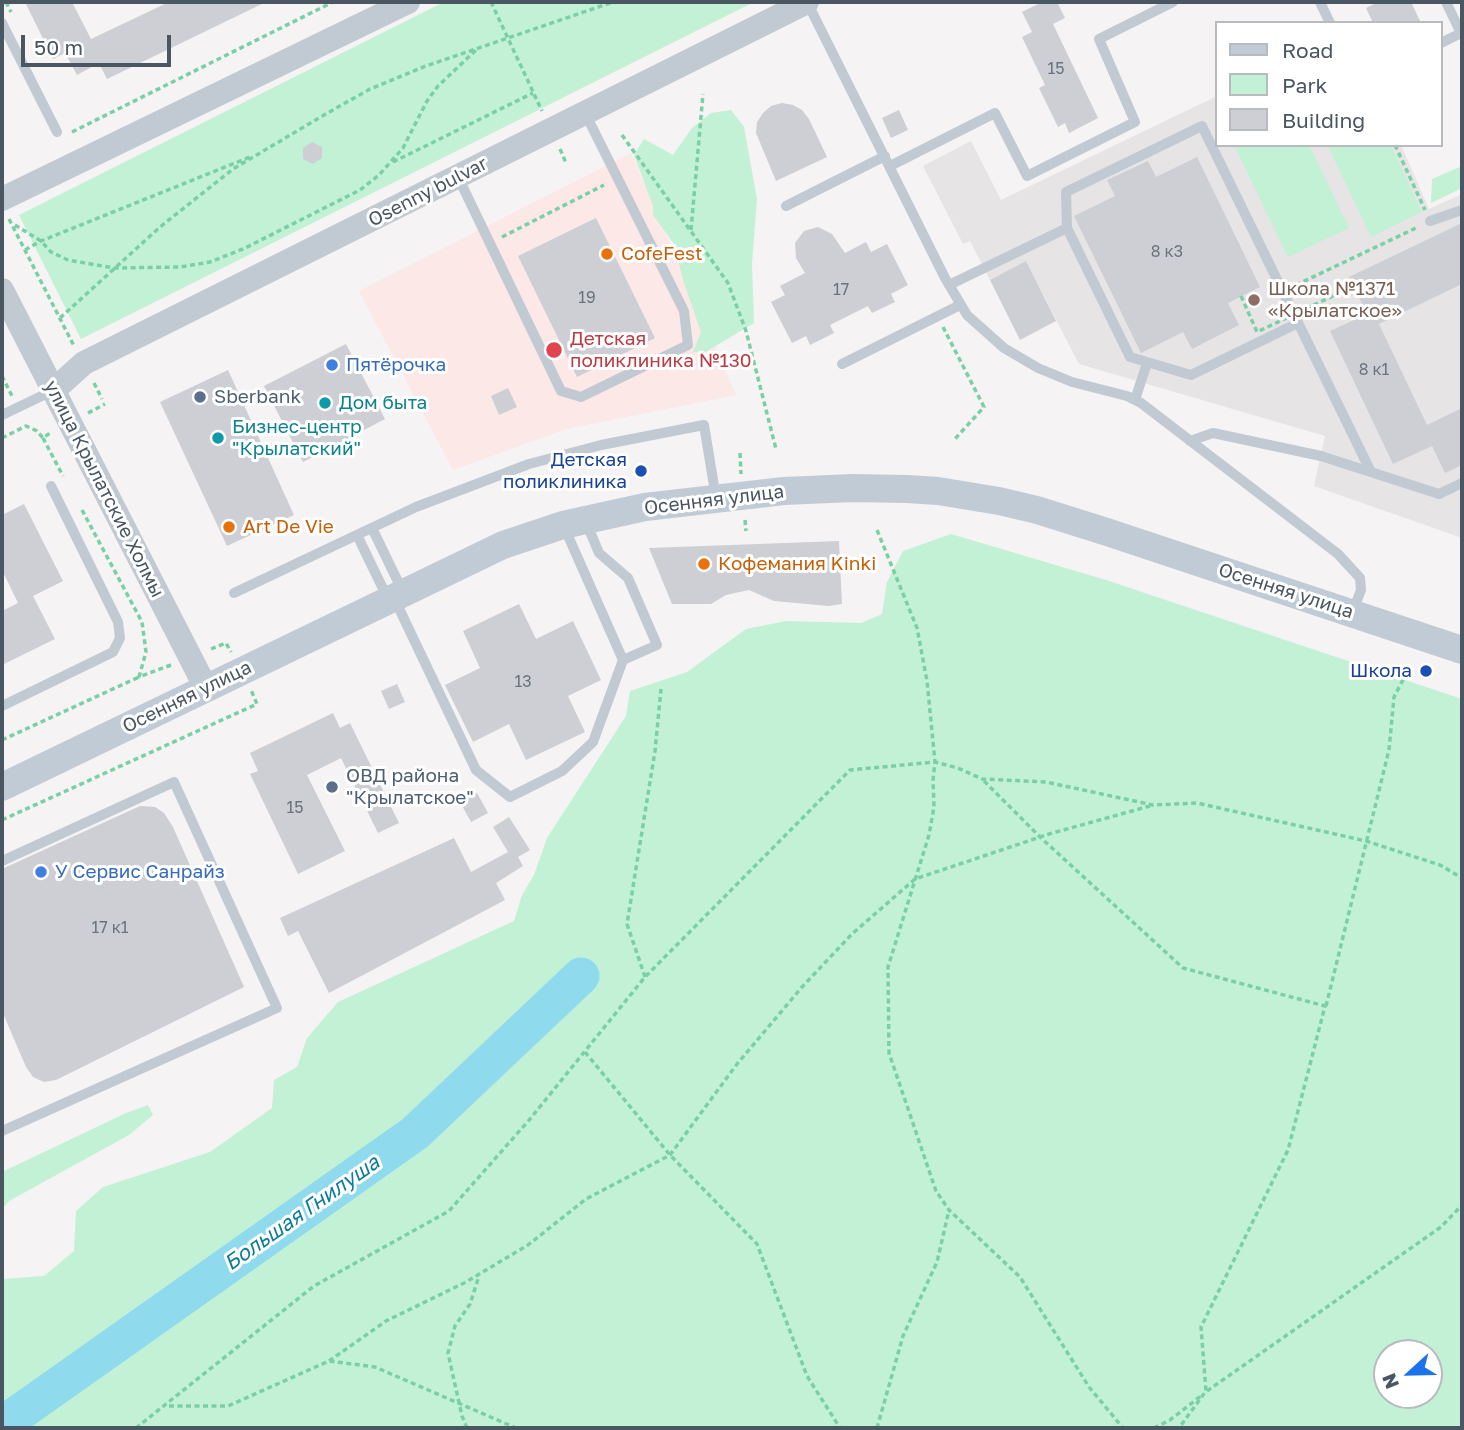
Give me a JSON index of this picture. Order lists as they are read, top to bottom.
{
  "streets": {
    "main road": ["Осенняя улица"],
    "street": ["Osenny bulvar", "улица Крылатские Холмы"]
  },
  "crossings": [
    ["Osenny bulvar", "улица Крылатские Холмы"],
    ["улица Крылатские Холмы", "Осенняя улица"]
  ],
  "water": ["Большая Гнилуша"],
  "places": [
    "CofeFest",
    "Школа №1371 «Крылатское»",
    "Детская поликлиника №130",
    "Пятёрочка",
    "Sberbank",
    "Дом быта",
    "Бизнес-центр \"Крылатский\"",
    "Детская поликлиника",
    "Art De Vie",
    "Кофемания Kinki",
    "Школа",
    "ОВД района \"Крылатское\"",
    "У Сервис Санрайз"
  ],
  "house_numbers": [
    "15",
    "8 к3",
    "17",
    "19",
    "8 к1",
    "13",
    "15",
    "17 к1"
  ],
  "legend": ["Road", "Park", "Building"],
  "scale_bar": "50 m",
  "north": "left"
}
